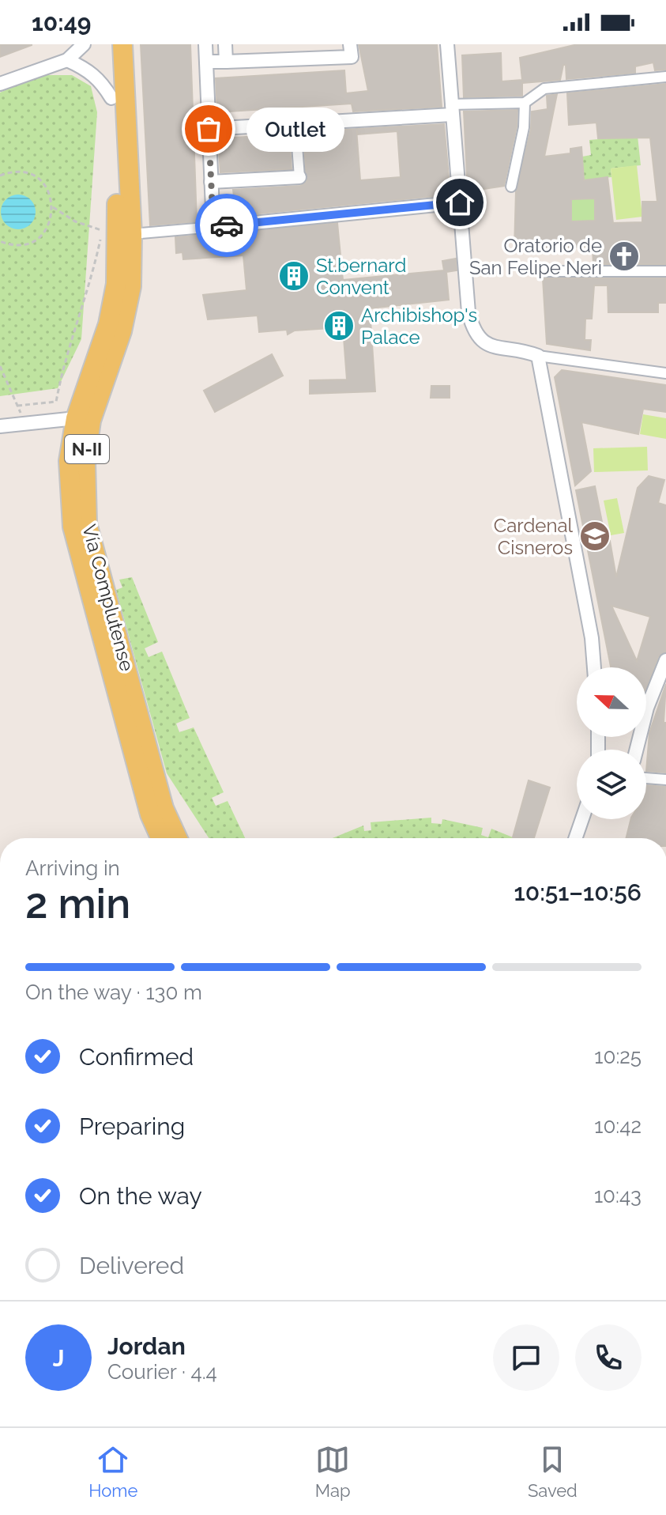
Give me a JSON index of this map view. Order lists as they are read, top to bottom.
{
  "streets": {
    "main road": ["N-II", "Vía Complutense"]
  },
  "places": {
    "other": ["Outlet"],
    "church": ["Oratorio de San Felipe Neri"],
    "building": ["St.bernard Convent", "Archibishop's Palace"],
    "school or university": ["Cardenal Cisneros"]
  },
  "north": "left",
  "page": {
    "status": "10:49",
    "bubble": "Outlet",
    "heading": ["2 min", "Arriving in", "10:51–10:56"],
    "panel": ["Jordan", "Courier · 4.4"],
    "bar": "On the way · 130 m",
    "list": [
      ["Confirmed", "10:25"],
      ["Preparing", "10:42"],
      ["On the way", "10:43"],
      "Delivered"
    ],
    "round": "J",
    "tabs": ["Home", "Map", "Saved"]
  }
}
